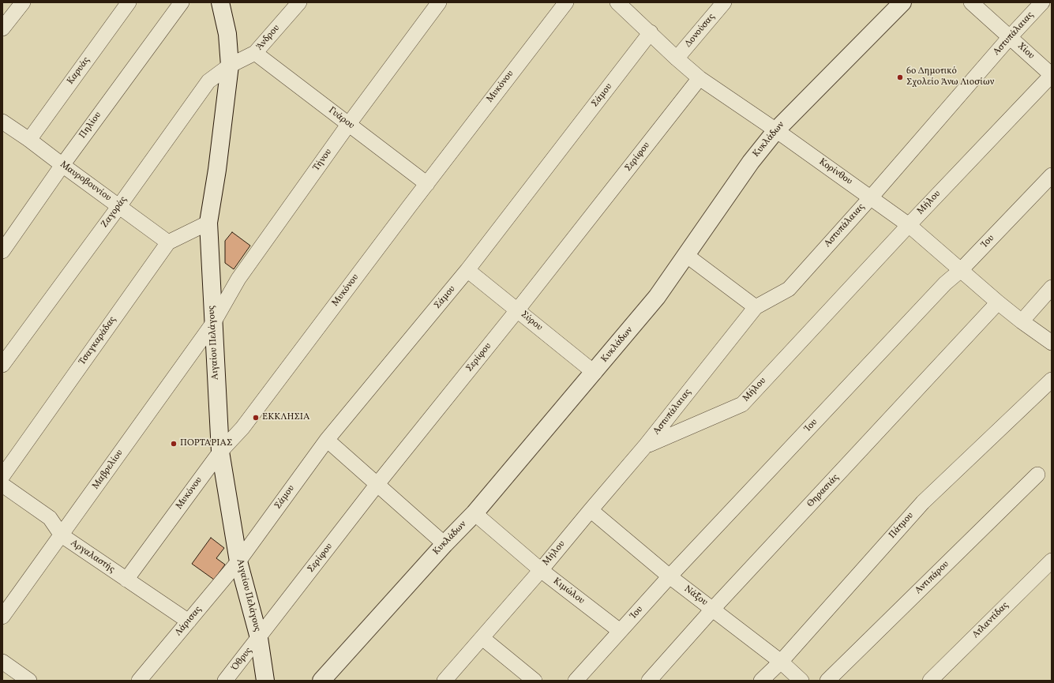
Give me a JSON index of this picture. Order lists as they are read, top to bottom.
{
  "streets": {
    "street": [
      "Δονούσας",
      "Αστυπάλαιας",
      "Άνδρου",
      "Χίου",
      "Καρυάς",
      "Μυκόνου",
      "Σάμου",
      "Γυάρου",
      "Πηλίου",
      "Κυκλάδων",
      "Σερίφου",
      "Τήνου",
      "Κορίνθου",
      "Μαυροβουνίου",
      "Μήλου",
      "Ζαγοράς",
      "Ίου",
      "Σύρου",
      "Τσαγκαράδας",
      "Αιγαίου Πελάγους",
      "Μαβρελίου",
      "Θηρασιάς",
      "Πάτμου",
      "Αργαλαστής",
      "Αντιπάρου",
      "Κιμώλου",
      "Νάξου",
      "Ατλαντίδας",
      "Λάρισας",
      "Όθρυς"
    ]
  },
  "crossings": [
    ["Δονούσας", "Κορίνθου"],
    ["Αστυπάλαιας", "Χίου"],
    ["Αστυπάλαιας", "Κορίνθου"],
    ["Αστυπάλαιας", "Μήλου"],
    ["Άνδρου", "Γυάρου"],
    ["Άνδρου", "Ζαγοράς"],
    ["Άνδρου", "Αιγαίου Πελάγους"],
    ["Χίου", "Μήλου"],
    ["Καρυάς", "Μαυροβουνίου"],
    ["Μυκόνου", "Γυάρου"],
    ["Μυκόνου", "Αιγαίου Πελάγους"],
    ["Μυκόνου", "Αργαλαστής"],
    ["Σάμου", "Κορίνθου"],
    ["Σάμου", "Σύρου"],
    ["Σάμου", "Αιγαίου Πελάγους"],
    ["Σάμου", "Λάρισας"],
    ["Γυάρου", "Τήνου"],
    ["Πηλίου", "Μαυροβουνίου"],
    ["Κυκλάδων", "Κορίνθου"],
    ["Κυκλάδων", "Σύρου"],
    ["Κυκλάδων", "Κιμώλου"],
    ["Σερίφου", "Κορίνθου"],
    ["Σερίφου", "Σύρου"],
    ["Σερίφου", "Αιγαίου Πελάγους"],
    ["Σερίφου", "Όθρυς"],
    ["Τήνου", "Αιγαίου Πελάγους"],
    ["Τήνου", "Μαβρελίου"],
    ["Κορίνθου", "Μήλου"],
    ["Κορίνθου", "Ίου"],
    ["Κορίνθου", "Θηρασιάς"],
    ["Μαυροβουνίου", "Ζαγοράς"],
    ["Μαυροβουνίου", "Τσαγκαράδας"],
    ["Μήλου", "Κιμώλου"],
    ["Μήλου", "Νάξου"],
    ["Ζαγοράς", "Αιγαίου Πελάγους"],
    ["Ίου", "Κιμώλου"],
    ["Ίου", "Νάξου"],
    ["Τσαγκαράδας", "Αιγαίου Πελάγους"],
    ["Αιγαίου Πελάγους", "Μαβρελίου"],
    ["Αιγαίου Πελάγους", "Λάρισας"],
    ["Αιγαίου Πελάγους", "Όθρυς"],
    ["Μαβρελίου", "Αργαλαστής"],
    ["Θηρασιάς", "Νάξου"],
    ["Πάτμου", "Νάξου"],
    ["Αργαλαστής", "Λάρισας"]
  ],
  "places": ["6ο Δημοτικό Σχολείο Άνω Λιοσίων", "ΕΚΚΛΗΣΙΑ", "ΠΟΡΤΑΡΙΑΣ"]
}
